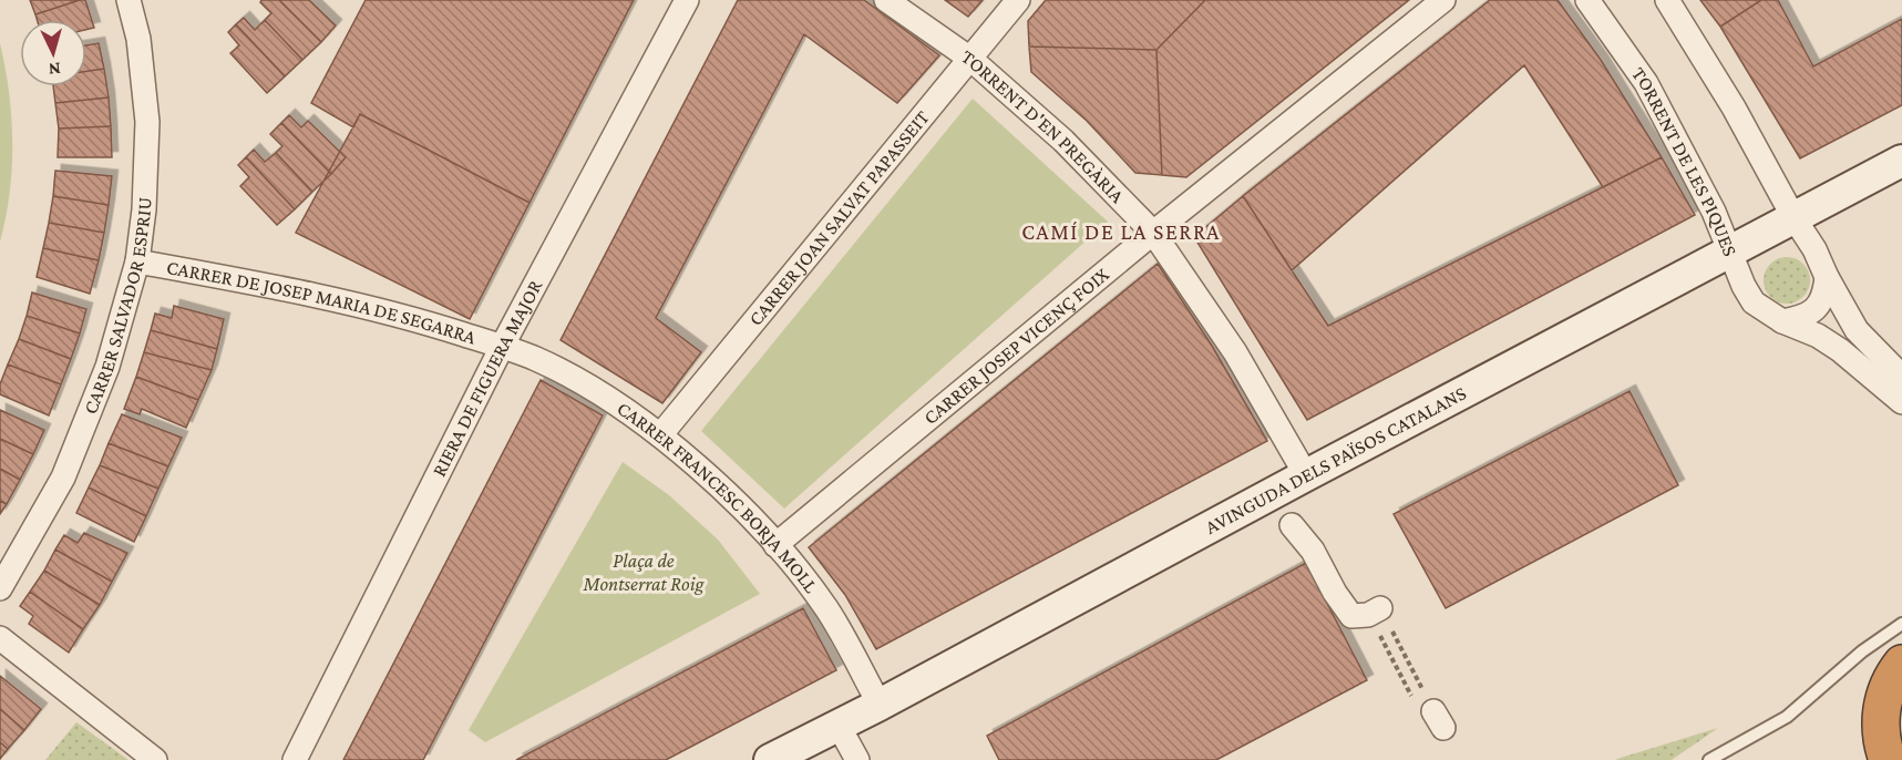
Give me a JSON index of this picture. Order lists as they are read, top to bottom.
{
  "streets": {
    "street": [
      "TORRENT D'EN PREGÀRIA",
      "TORRENT DE LES PIQUES",
      "CARRER JOAN SALVAT PAPASSEIT",
      "CARRER DE JOSEP MARIA DE SEGARRA",
      "CARRER SALVADOR ESPRIU",
      "CARRER JOSEP VICENÇ FOIX",
      "RIERA DE FIGUERA MAJOR",
      "AVINGUDA DELS PAÏSOS CATALANS",
      "CARRER FRANCESC BORJA MOLL"
    ]
  },
  "crossings": [
    ["TORRENT D'EN PREGÀRIA", "CARRER JOAN SALVAT PAPASSEIT"],
    ["TORRENT D'EN PREGÀRIA", "CARRER JOSEP VICENÇ FOIX"],
    ["TORRENT D'EN PREGÀRIA", "AVINGUDA DELS PAÏSOS CATALANS"],
    ["TORRENT DE LES PIQUES", "AVINGUDA DELS PAÏSOS CATALANS"],
    ["CARRER JOAN SALVAT PAPASSEIT", "CARRER FRANCESC BORJA MOLL"],
    ["CARRER DE JOSEP MARIA DE SEGARRA", "CARRER SALVADOR ESPRIU"],
    ["CARRER DE JOSEP MARIA DE SEGARRA", "RIERA DE FIGUERA MAJOR"],
    ["CARRER DE JOSEP MARIA DE SEGARRA", "CARRER FRANCESC BORJA MOLL"],
    ["CARRER JOSEP VICENÇ FOIX", "CARRER FRANCESC BORJA MOLL"],
    ["RIERA DE FIGUERA MAJOR", "CARRER FRANCESC BORJA MOLL"],
    ["AVINGUDA DELS PAÏSOS CATALANS", "CARRER FRANCESC BORJA MOLL"]
  ],
  "districts": ["CAMÍ DE LA SERRA"],
  "parks": ["Plaça de Montserrat Roig"],
  "north": "bottom"
}
